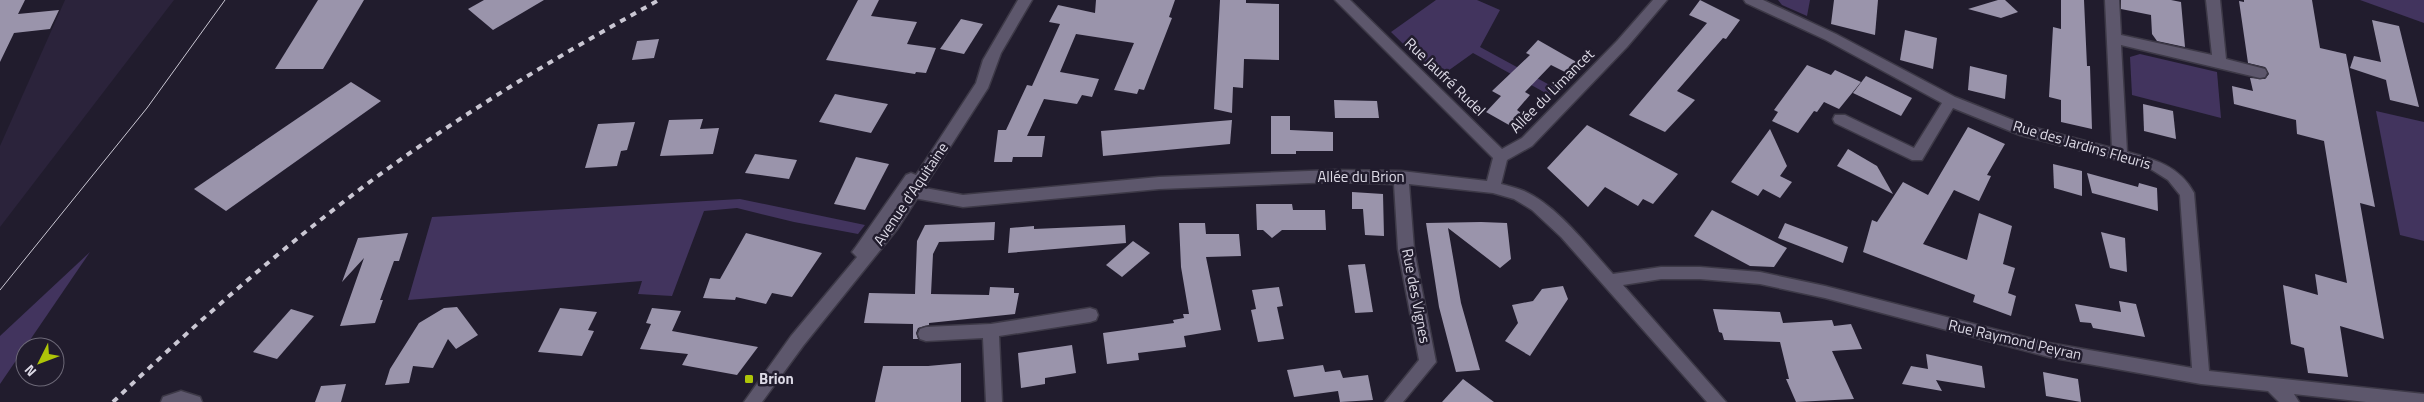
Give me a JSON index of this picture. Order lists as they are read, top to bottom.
{
  "streets": {
    "street": [
      "Rue Jaufré Rudel",
      "Allée du Limancet",
      "Rue des Jardins Fleuris",
      "Allée du Brion",
      "Avenue d'Aquitaine",
      "Rue des Vignes",
      "Rue Raymond Peyran"
    ]
  },
  "crossings": [
    ["Rue Jaufré Rudel", "Allée du Limancet"],
    ["Rue des Jardins Fleuris", "Rue Raymond Peyran"],
    ["Allée du Brion", "Avenue d'Aquitaine"],
    ["Allée du Brion", "Rue des Vignes"],
    ["Allée du Brion", "Rue Raymond Peyran"]
  ],
  "places": {
    "transit": ["Brion"]
  },
  "north": "bottom left"
}
